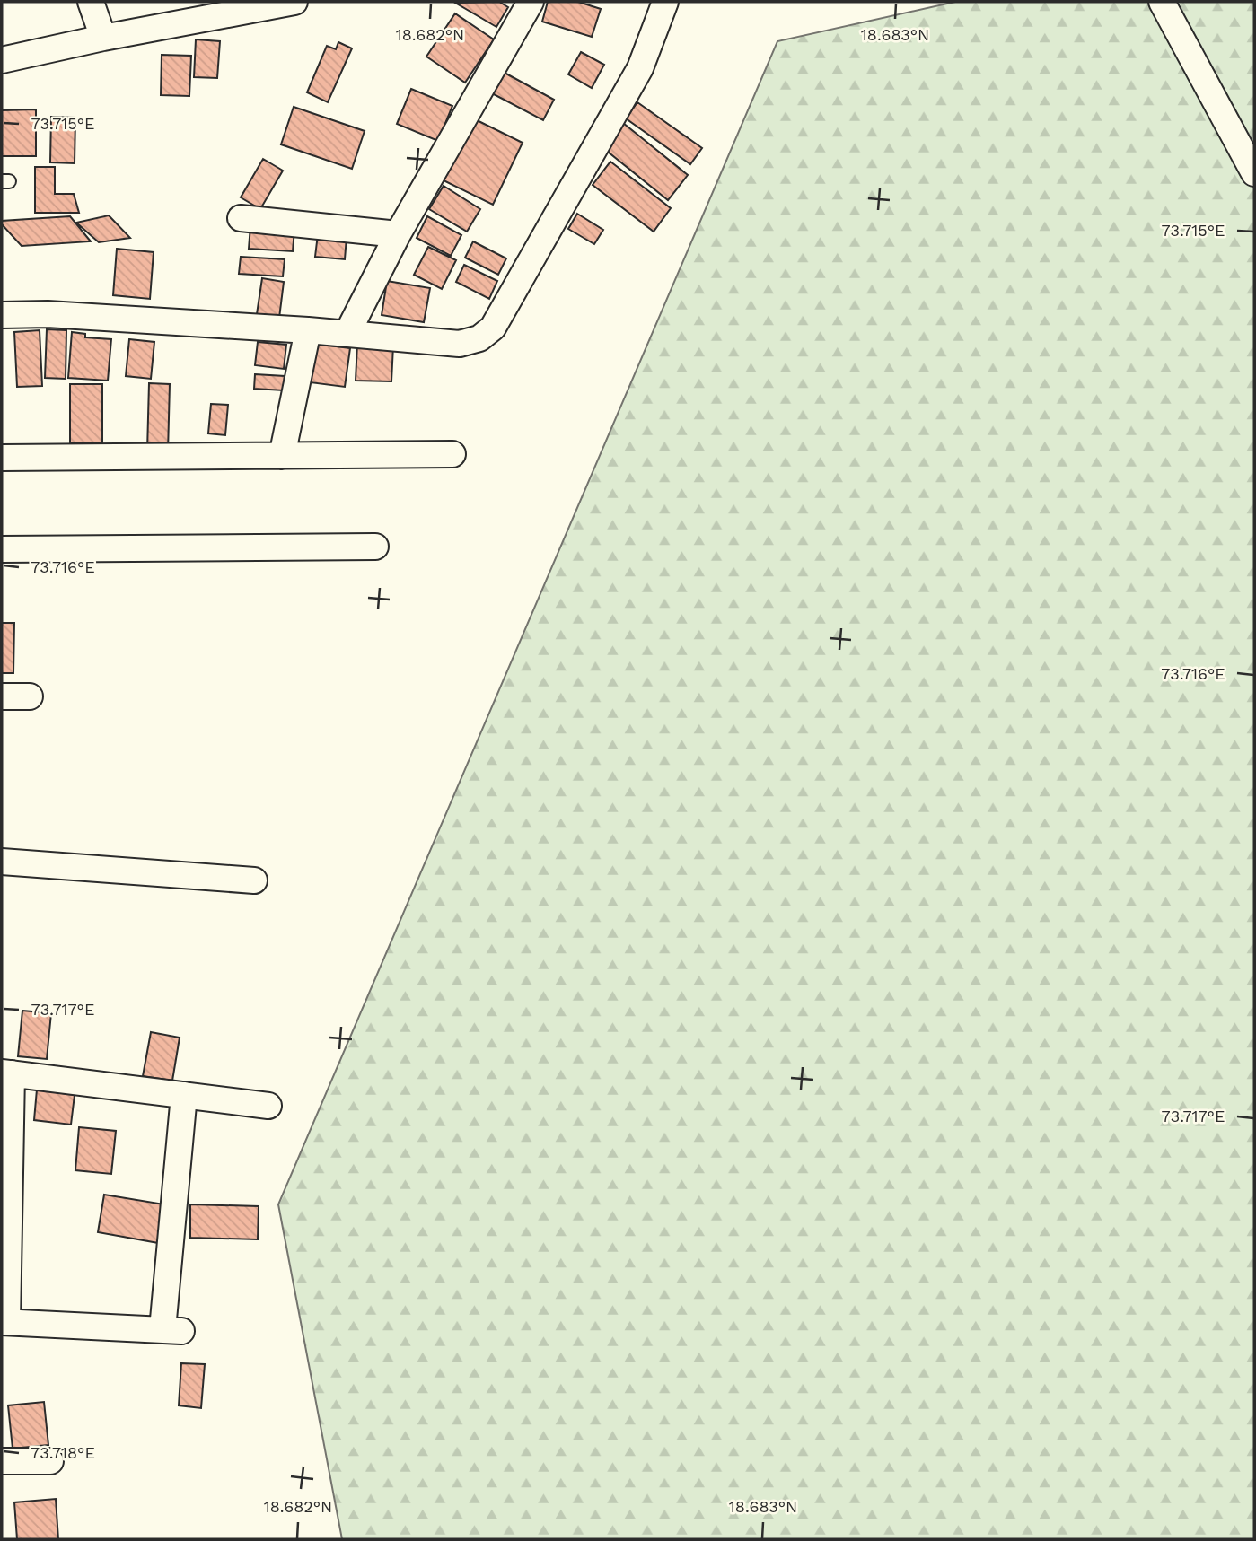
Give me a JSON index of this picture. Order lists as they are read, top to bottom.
{
  "coordinates": [
    "18.682°N",
    "18.683°N",
    "73.715°E",
    "73.716°E",
    "73.717°E",
    "73.718°E"
  ]
}
